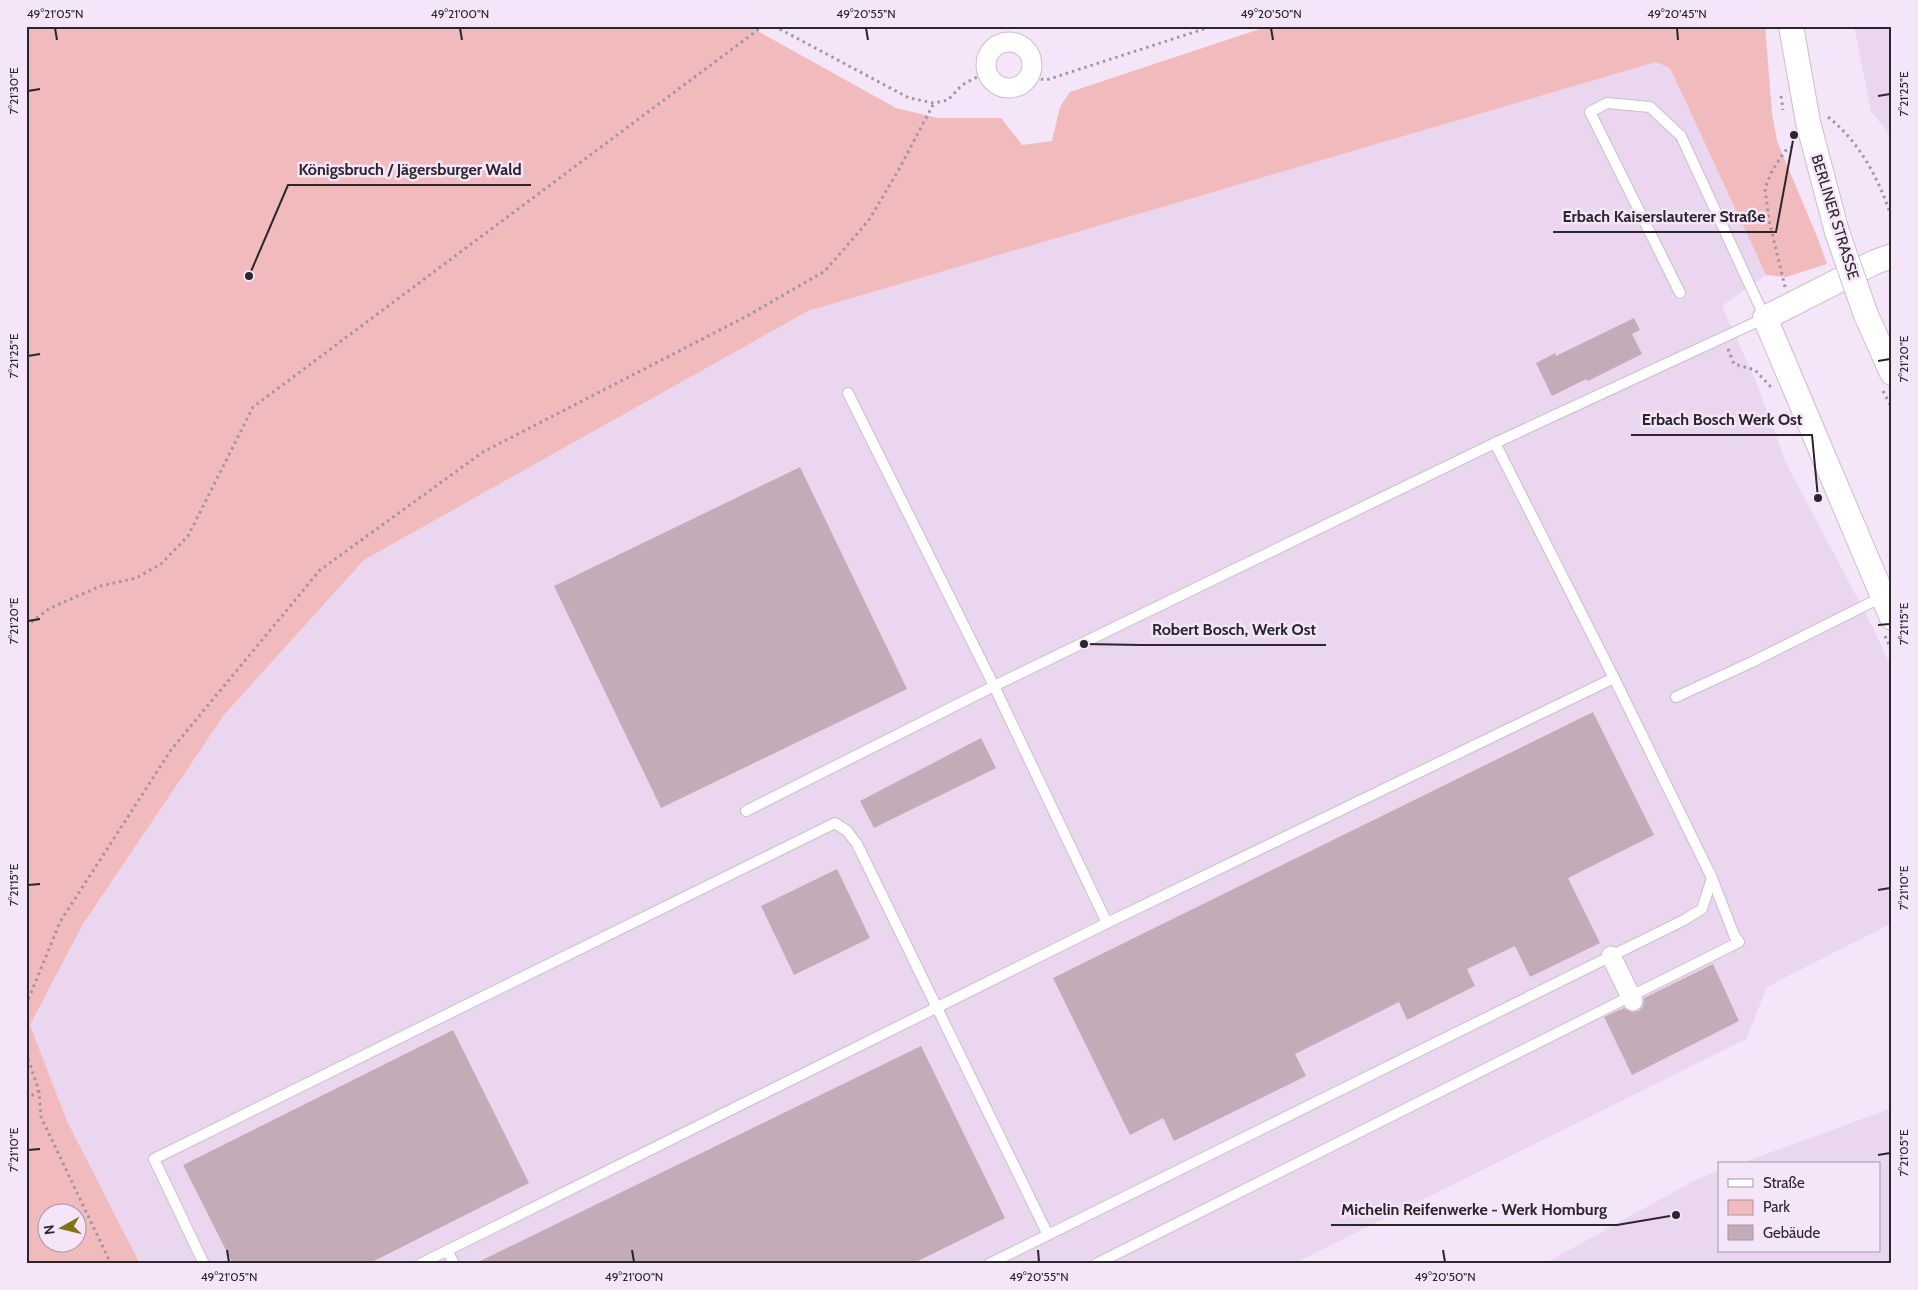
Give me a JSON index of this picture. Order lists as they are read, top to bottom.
{
  "streets": {
    "street": ["BERLINER STRASSE"]
  },
  "places": [
    "Erbach Kaiserslauterer Straße",
    "Königsbruch / Jägersburger Wald",
    "Erbach Bosch Werk Ost",
    "Robert Bosch, Werk Ost",
    "Michelin Reifenwerke - Werk Homburg"
  ],
  "legend": ["Straße", "Park", "Gebäude"],
  "north": "left",
  "coordinates": [
    "49°21'05\"N",
    "49°21'00\"N",
    "49°20'55\"N",
    "49°20'50\"N",
    "49°20'45\"N",
    "7°21'30\"E",
    "7°21'25\"E",
    "7°21'20\"E",
    "7°21'15\"E",
    "7°21'10\"E",
    "7°21'05\"E"
  ]
}
